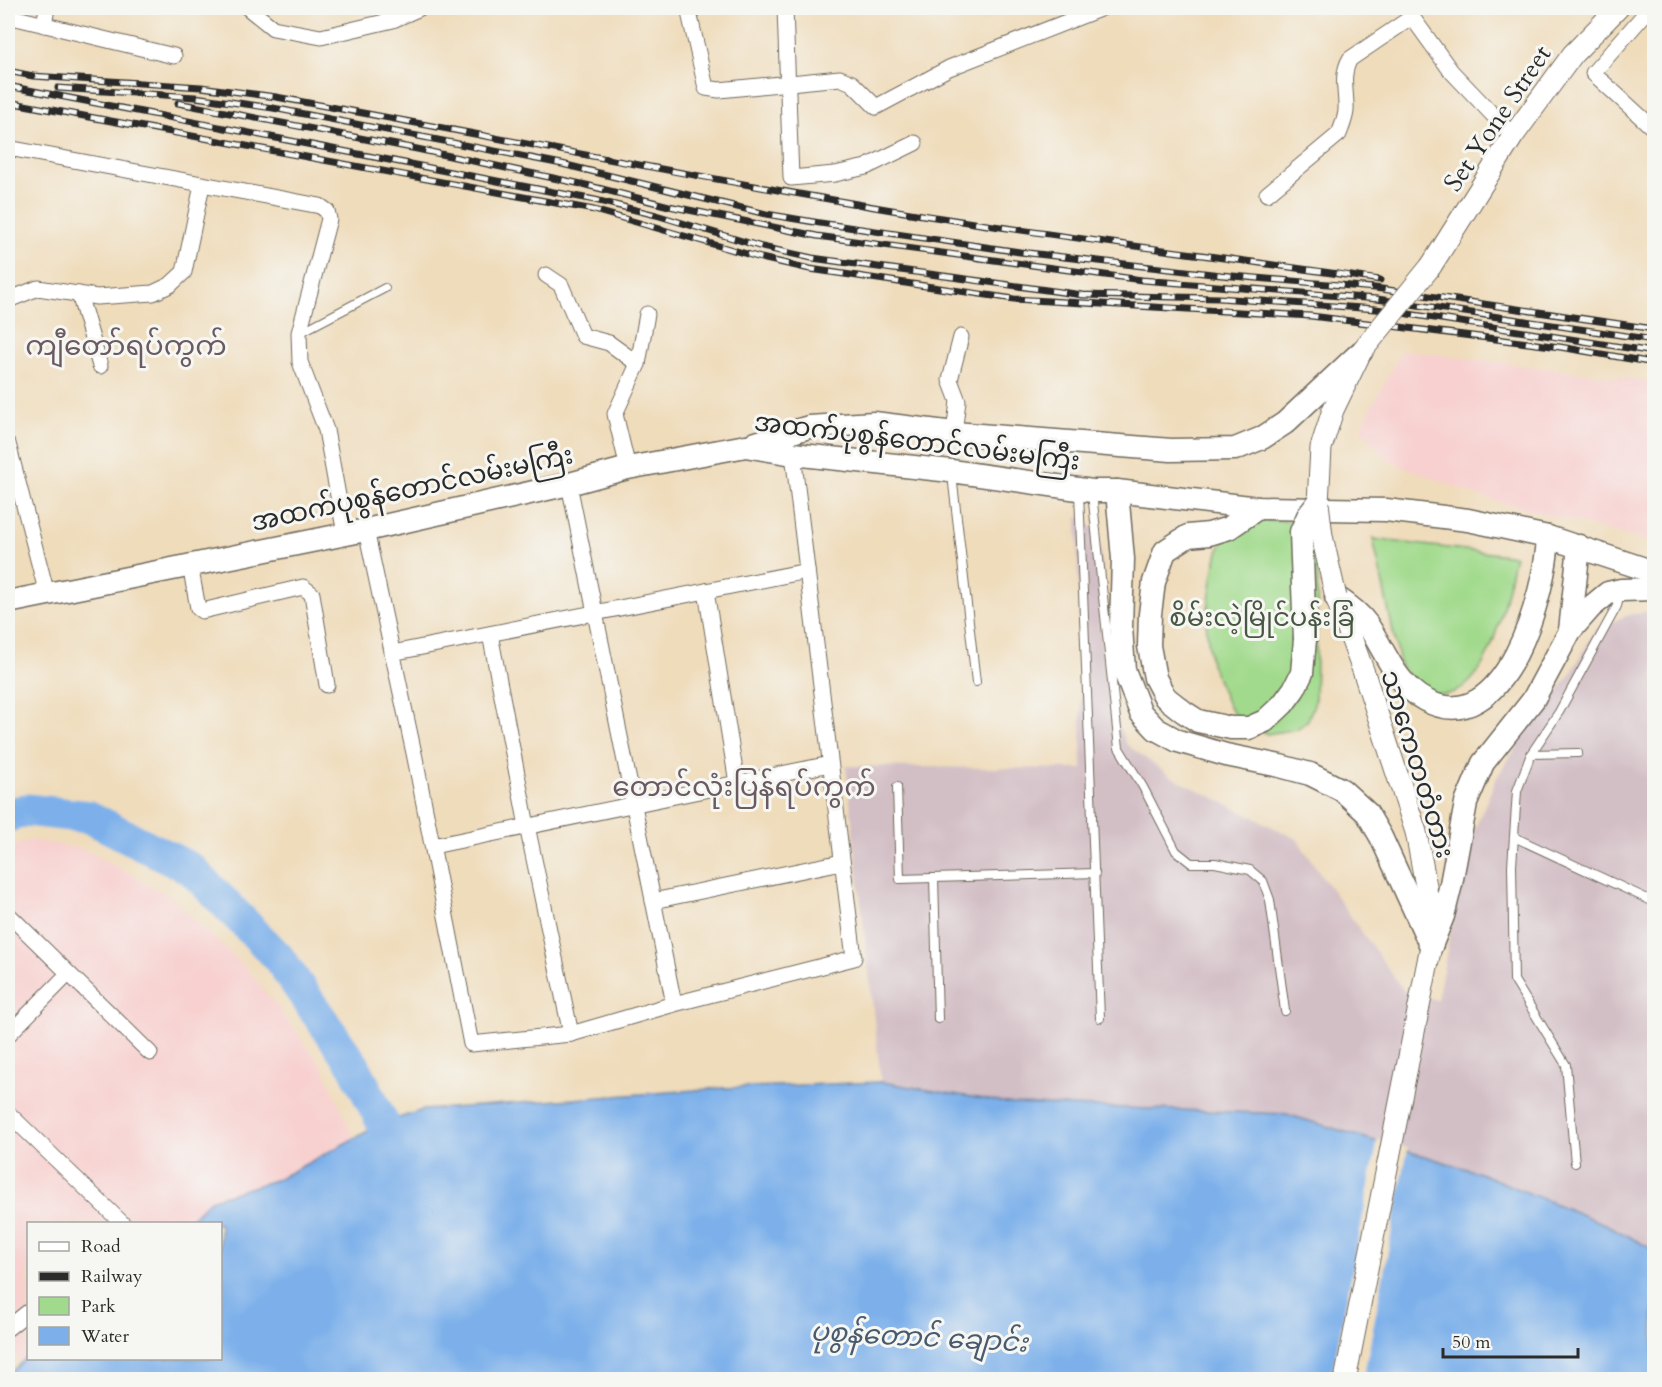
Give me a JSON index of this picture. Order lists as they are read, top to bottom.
{
  "streets": {
    "main road": ["Set Yone Street", "အထက်ပုစွန်တောင်လမ်းမကြီး", "သာကေတတံတား"]
  },
  "crossings": [
    ["Set Yone Street", "သာကေတတံတား"]
  ],
  "districts": ["ကျီတော်ရပ်ကွက်", "တောင်လုံးပြန်ရပ်ကွက်"],
  "water": ["ပုစွန်တောင် ချောင်း"],
  "parks": ["စိမ်းလဲ့မြိုင်ပန်းခြံ"],
  "legend": [
    "Road",
    "Railway",
    "Park",
    "Water"
  ],
  "scale_bar": "50 m"
}
